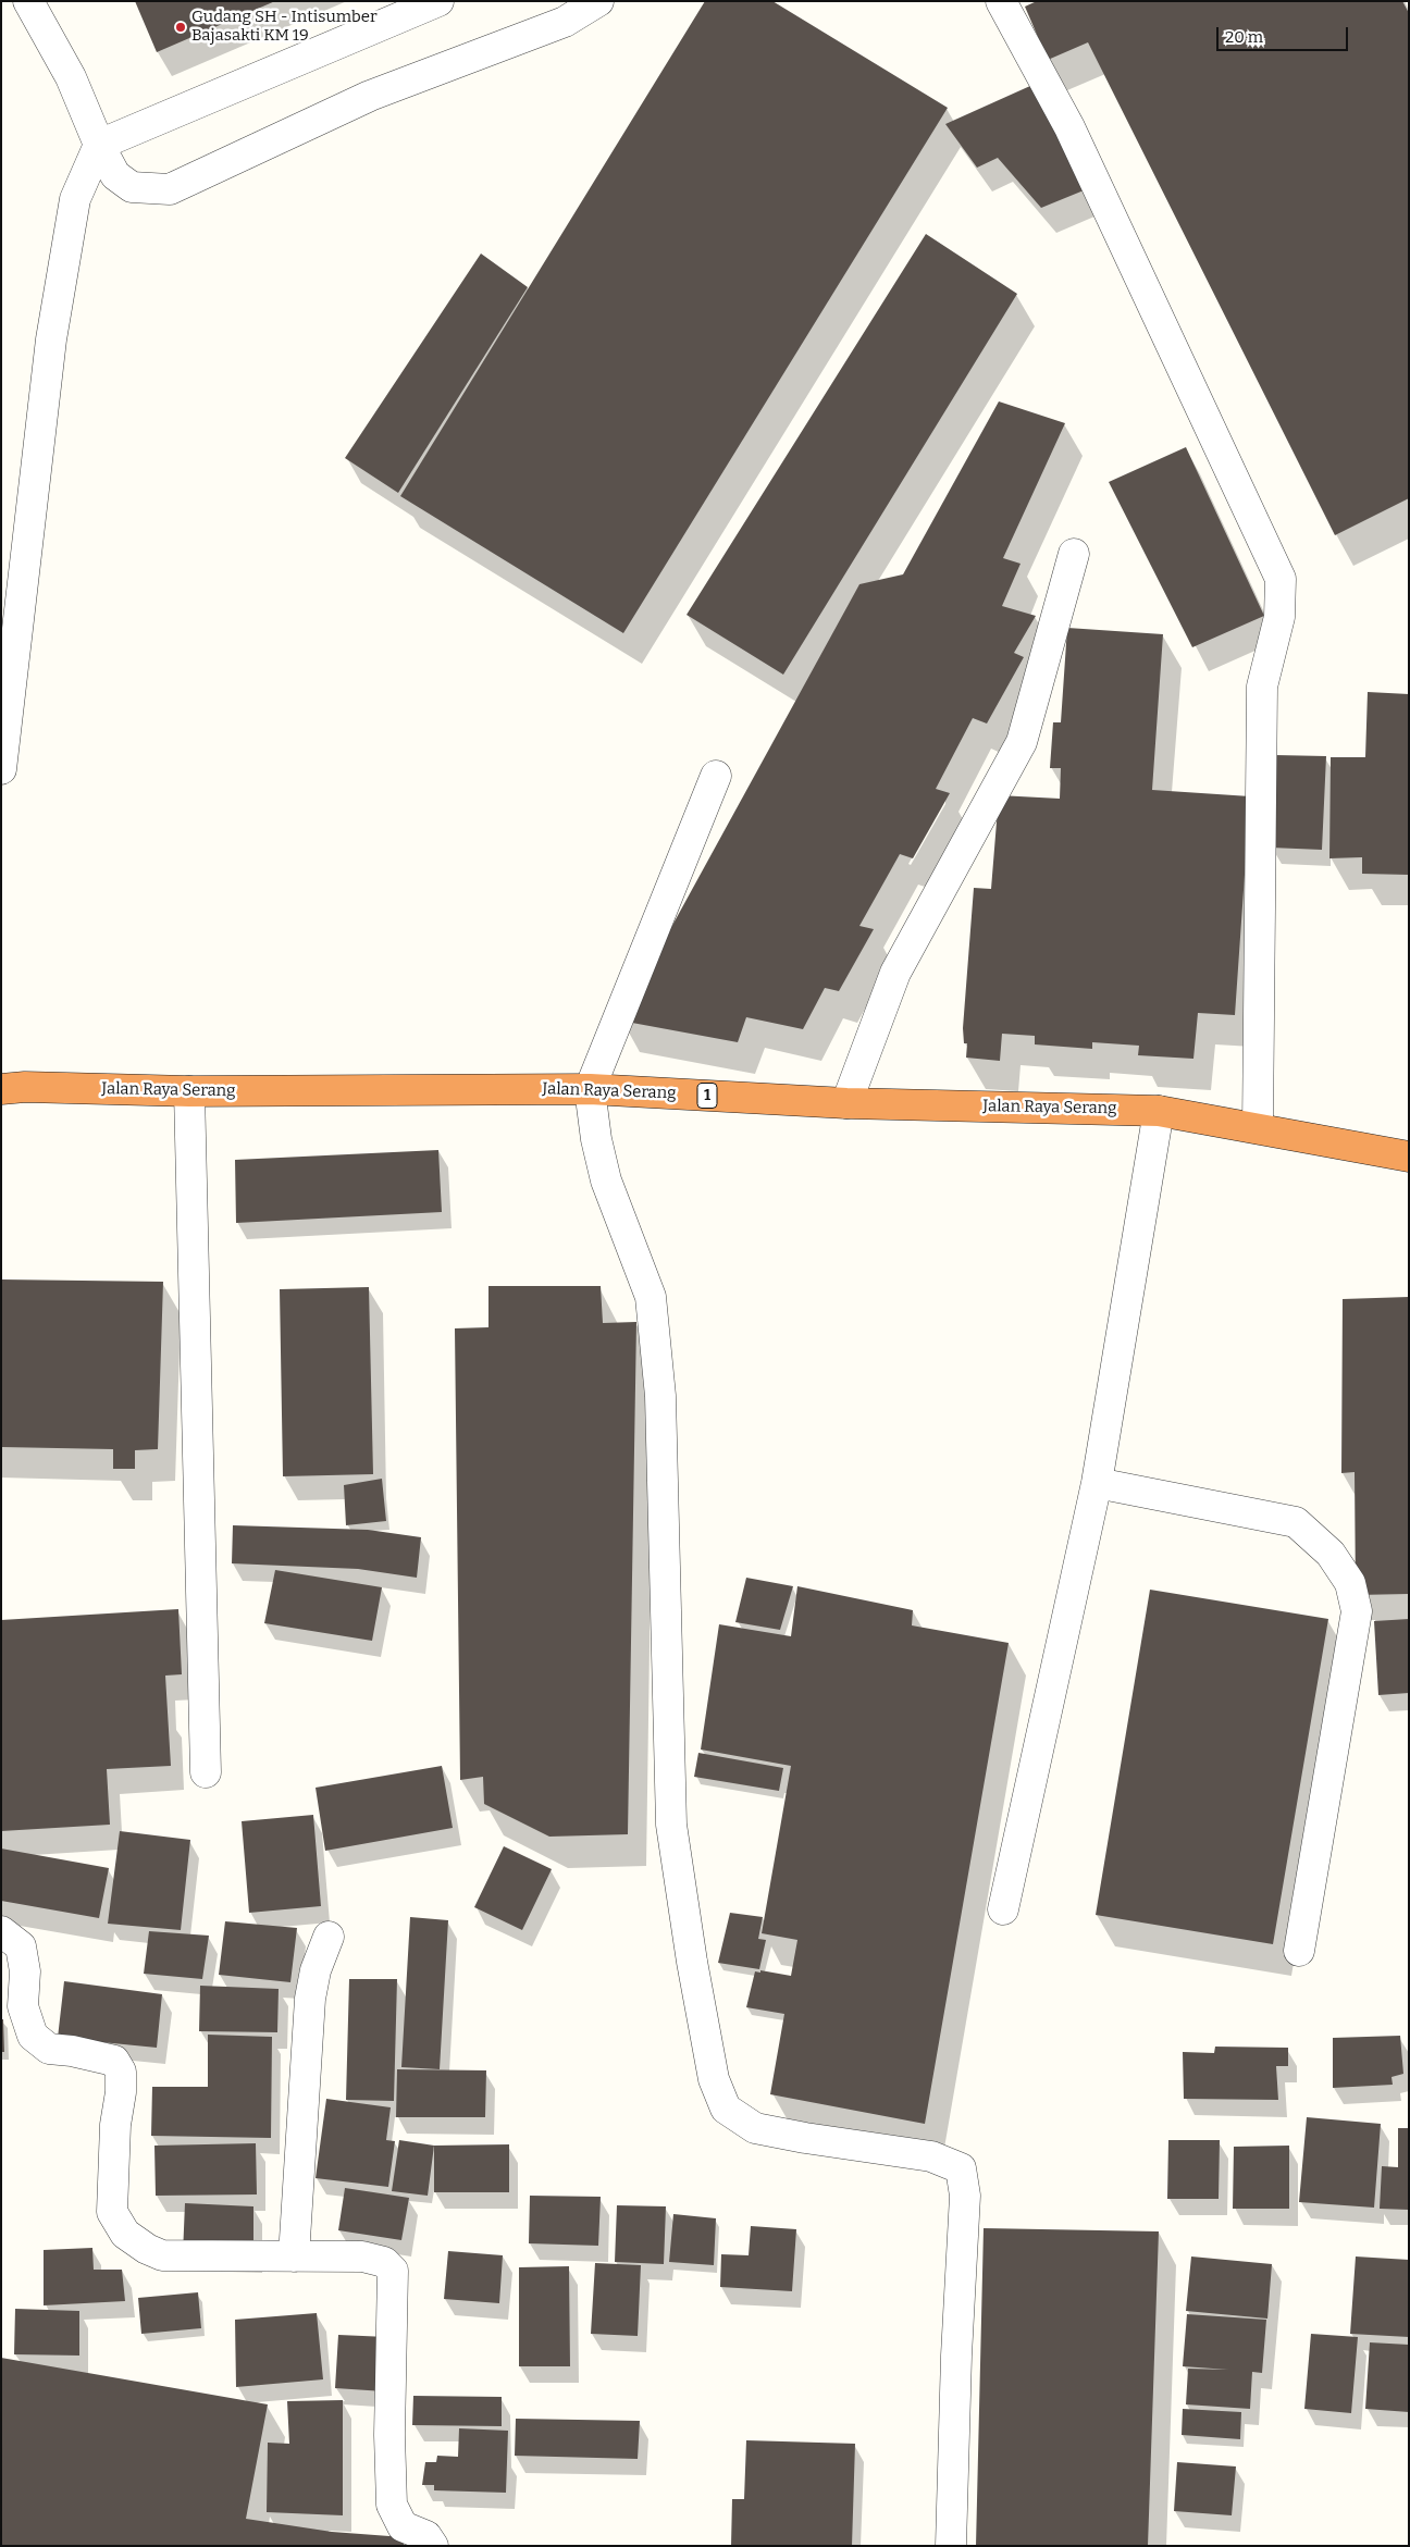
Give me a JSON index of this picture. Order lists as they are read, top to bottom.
{
  "streets": {
    "highway": ["Jalan Raya Serang", "1"]
  },
  "places": ["Gudang SH - Intisumber Bajasakti KM 19"],
  "scale_bar": "20 m"
}
